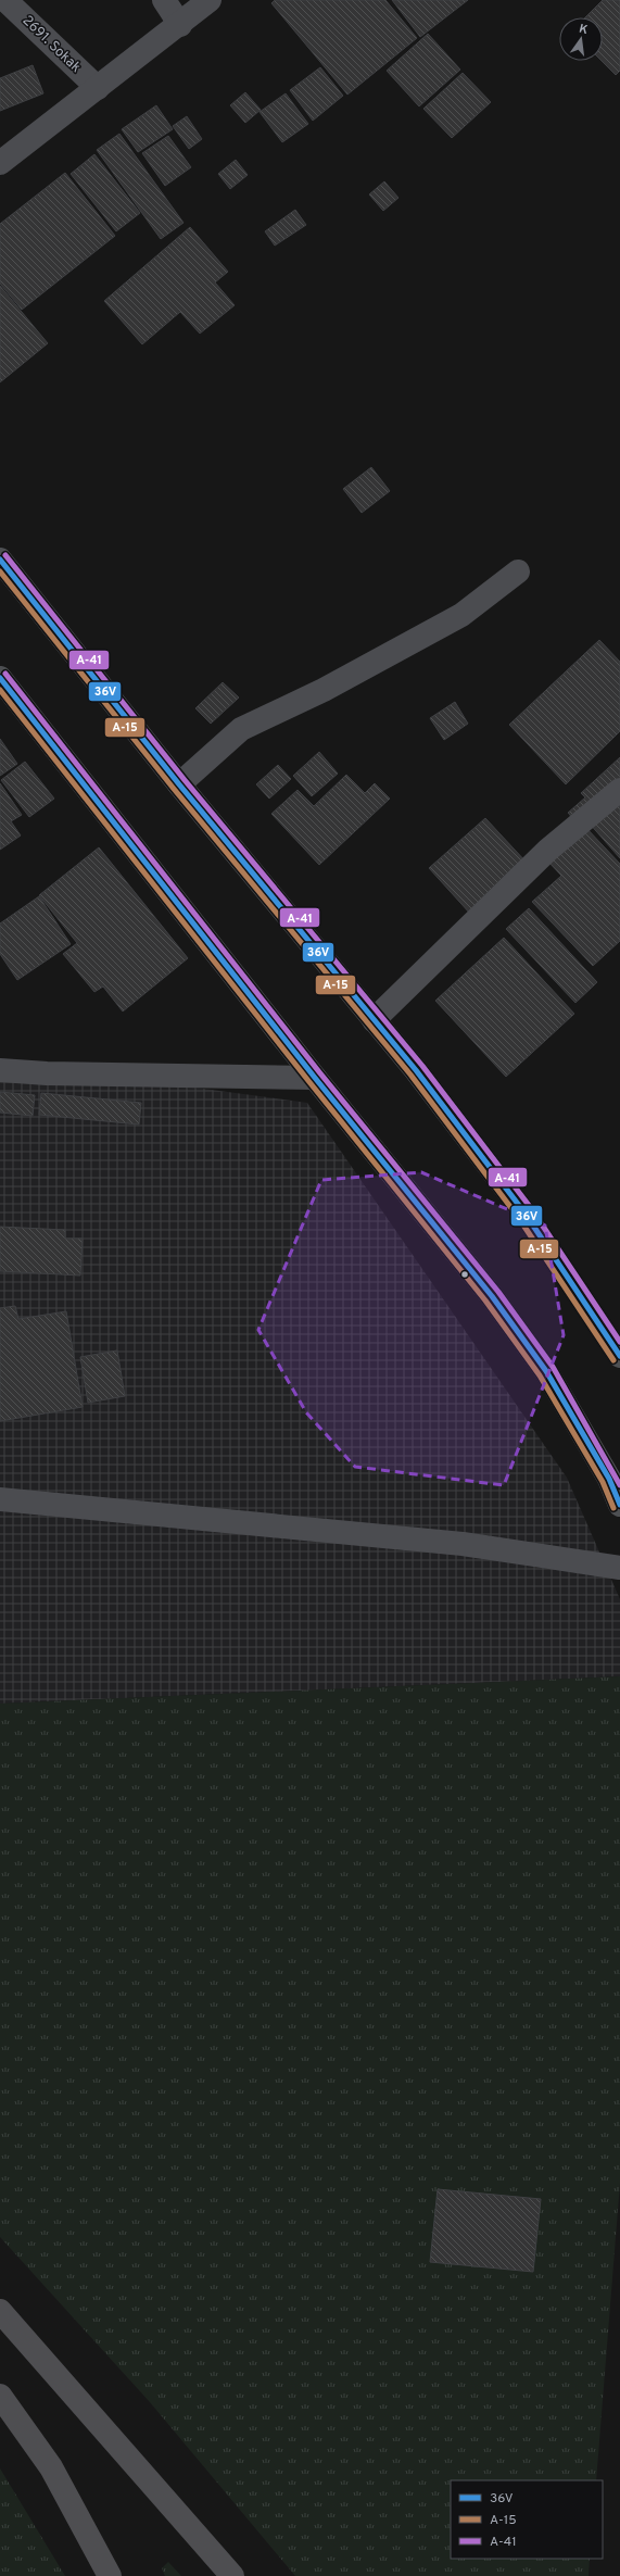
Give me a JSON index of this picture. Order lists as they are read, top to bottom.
{
  "streets": {
    "street": ["2691. Sokak"]
  },
  "lines": ["transit line A-41", "transit line 36V", "transit line A-15"],
  "legend": ["36V", "A-15", "A-41"],
  "north": "top"
}
